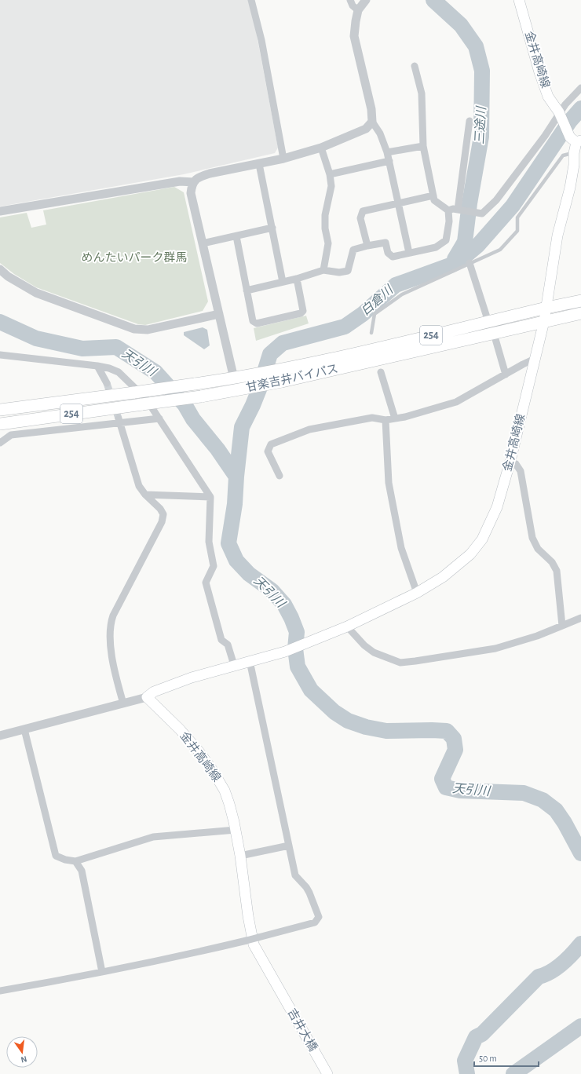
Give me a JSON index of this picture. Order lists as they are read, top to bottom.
{
  "streets": {
    "highway": ["254", "甘楽吉井バイパス"],
    "main road": ["金井高崎線", "吉井大橋"]
  },
  "crossings": [
    ["金井高崎線", "甘楽吉井バイパス"],
    ["金井高崎線", "吉井大橋"]
  ],
  "water": ["三途川", "白倉川", "天引川"],
  "parks": ["めんたいパーク群馬"],
  "scale_bar": "50 m",
  "north": "bottom"
}
